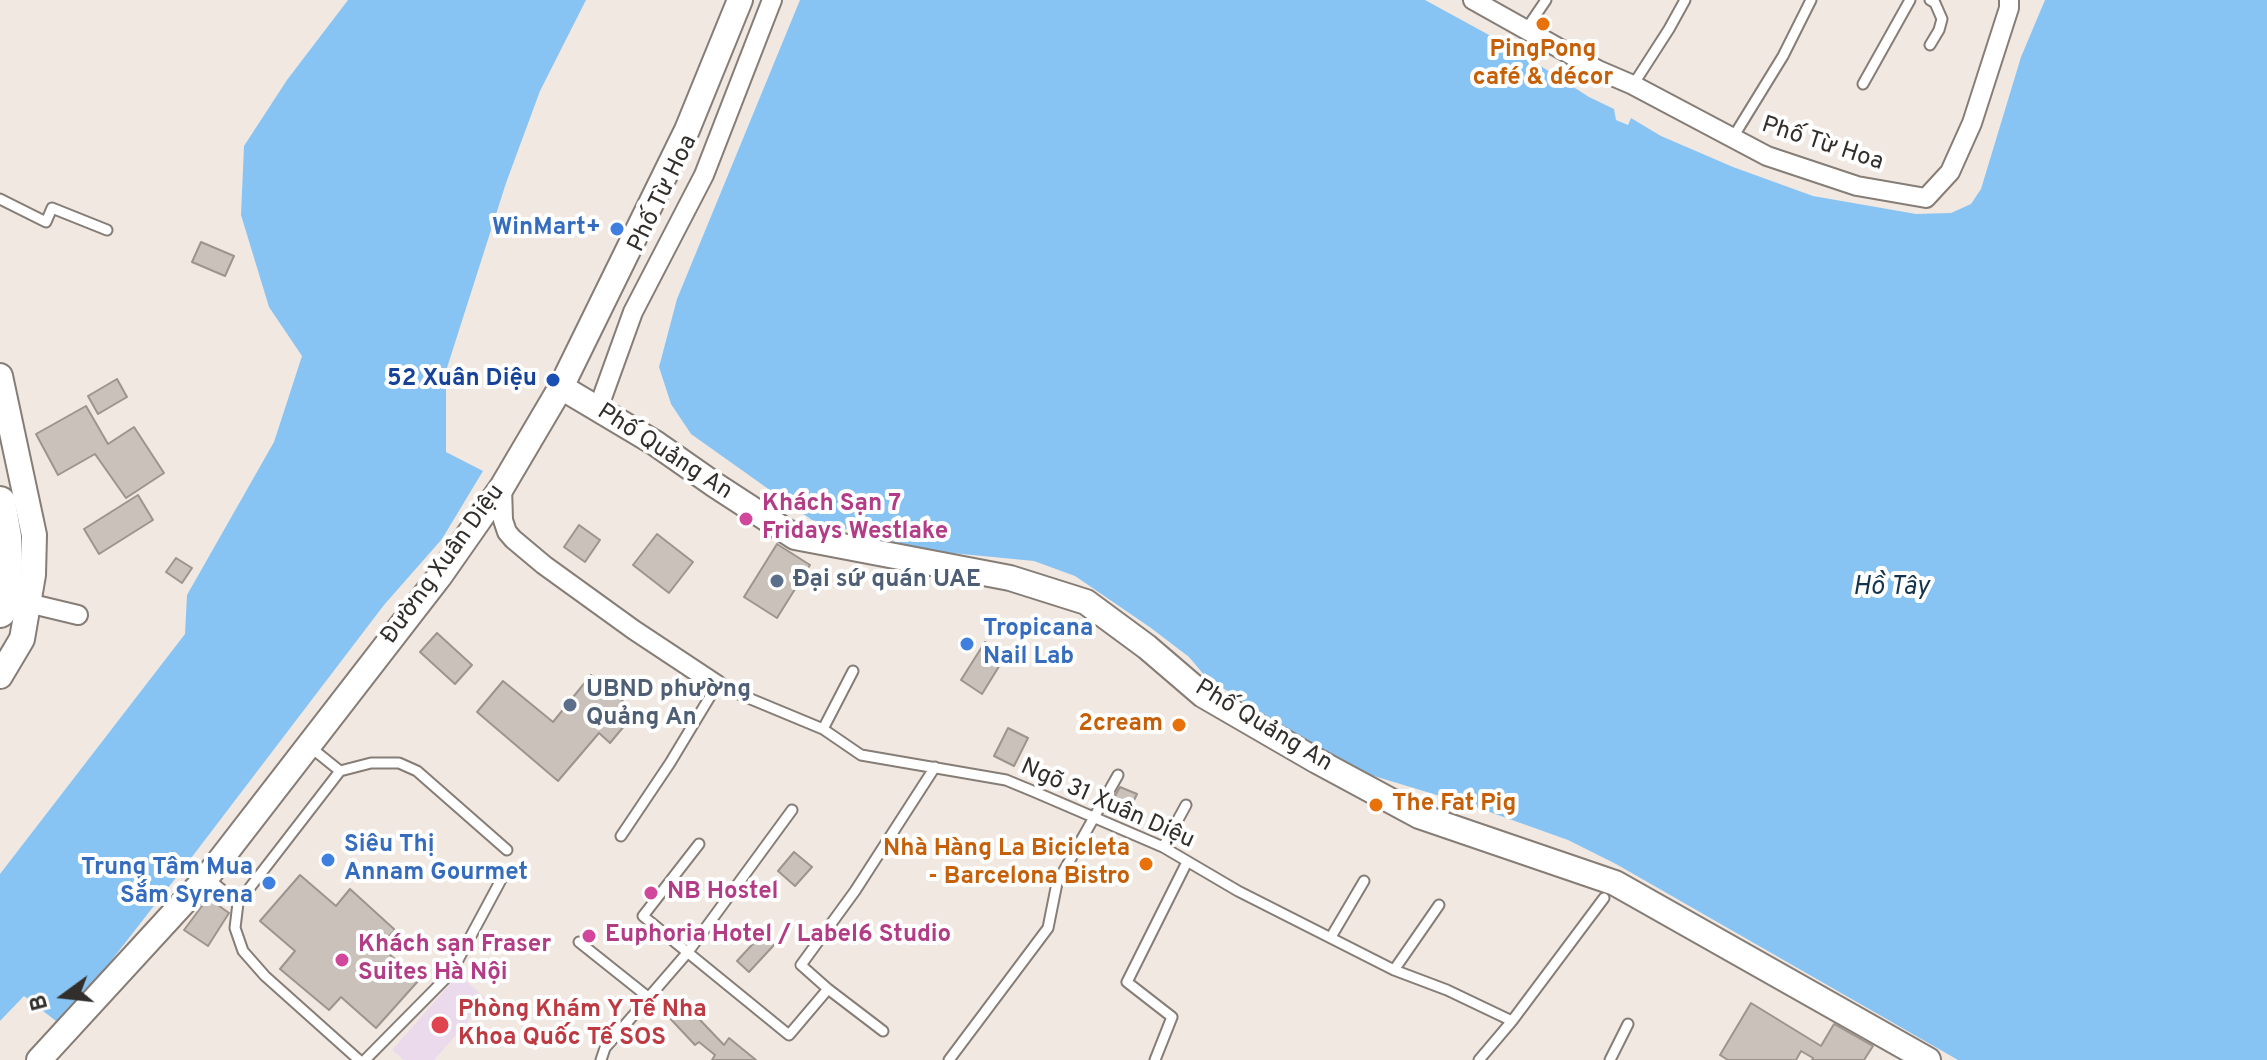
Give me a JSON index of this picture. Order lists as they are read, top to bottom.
{
  "streets": {
    "street": ["Phố Từ Hoa", "Phố Quảng An", "Đường Xuân Diệu"],
    "lane": ["Ngõ 31 Xuân Diệu"]
  },
  "crossings": [
    ["Phố Từ Hoa", "Phố Quảng An"],
    ["Phố Quảng An", "Đường Xuân Diệu"]
  ],
  "water": ["Hồ Tây"],
  "places": [
    "PingPong café & décor",
    "WinMart+",
    "52 Xuân Diệu",
    "Khách Sạn 7 Fridays Westlake",
    "Đại sứ quán UAE",
    "Tropicana Nail Lab",
    "UBND phường Quảng An",
    "2cream",
    "The Fat Pig",
    "Siêu Thị Annam Gourmet",
    "Nhà Hàng La Bicicleta - Barcelona Bistro",
    "Trung Tâm Mua Sắm Syrena",
    "NB Hostel",
    "Euphoria Hotel / Label6 Studio",
    "Khách sạn Fraser Suites Hà Nội",
    "Phòng Khám Y Tế Nha Khoa Quốc Tế SOS"
  ],
  "north": "left"
}
